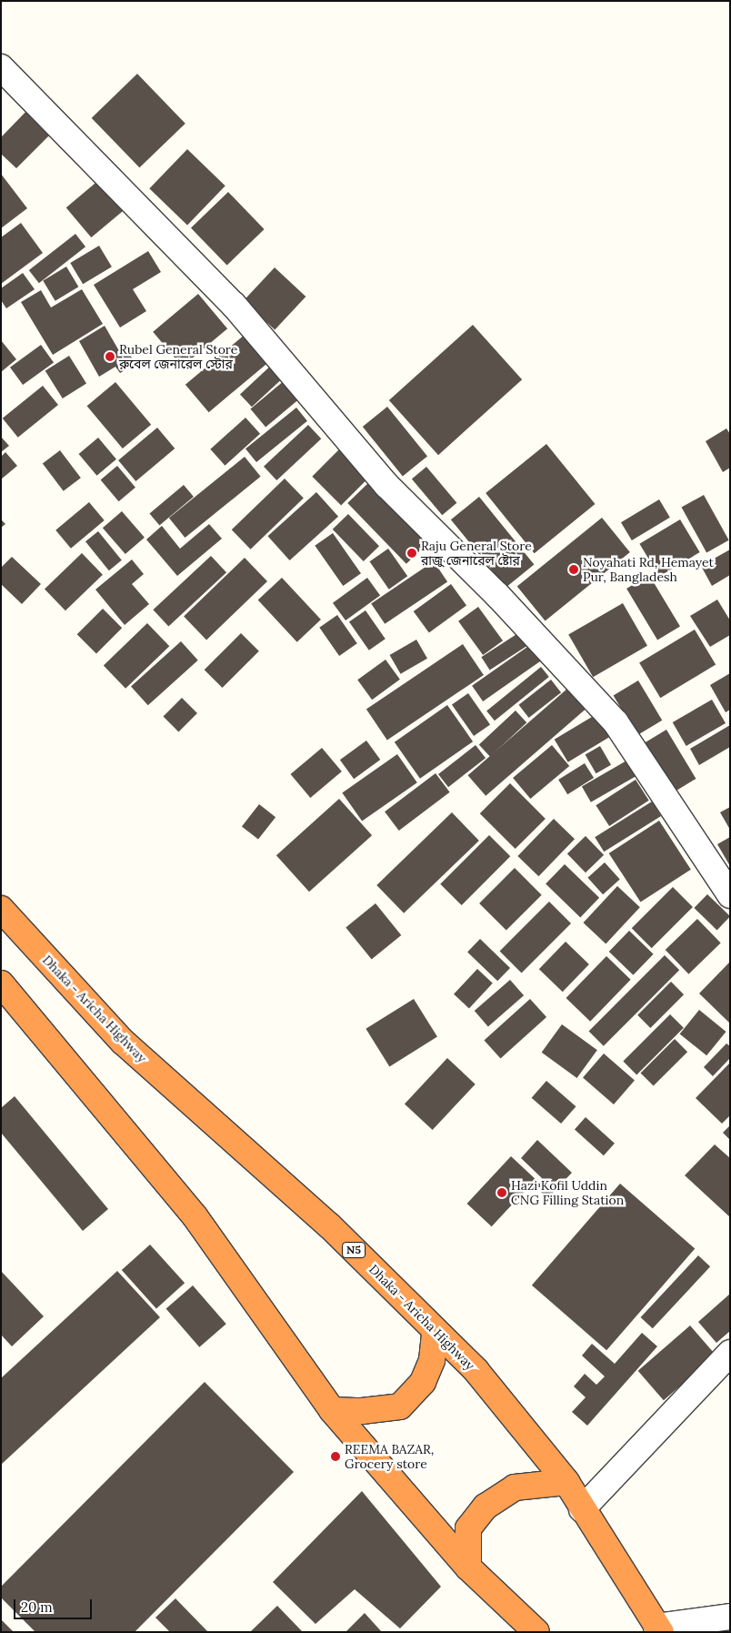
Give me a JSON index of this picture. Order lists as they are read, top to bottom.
{
  "streets": {
    "highway": ["Dhaka - Aricha Highway", "N5"]
  },
  "places": [
    "Rubel General Store রুবেল জেনারেল স্টোর",
    "Raju General Store রাজু জেনারেল ষ্টোর",
    "Noyahati Rd, Hemayet Pur, Bangladesh",
    "Hazi Kofil Uddin CNG Filling Station",
    "REEMA BAZAR, Grocery store"
  ],
  "scale_bar": "20 m"
}
